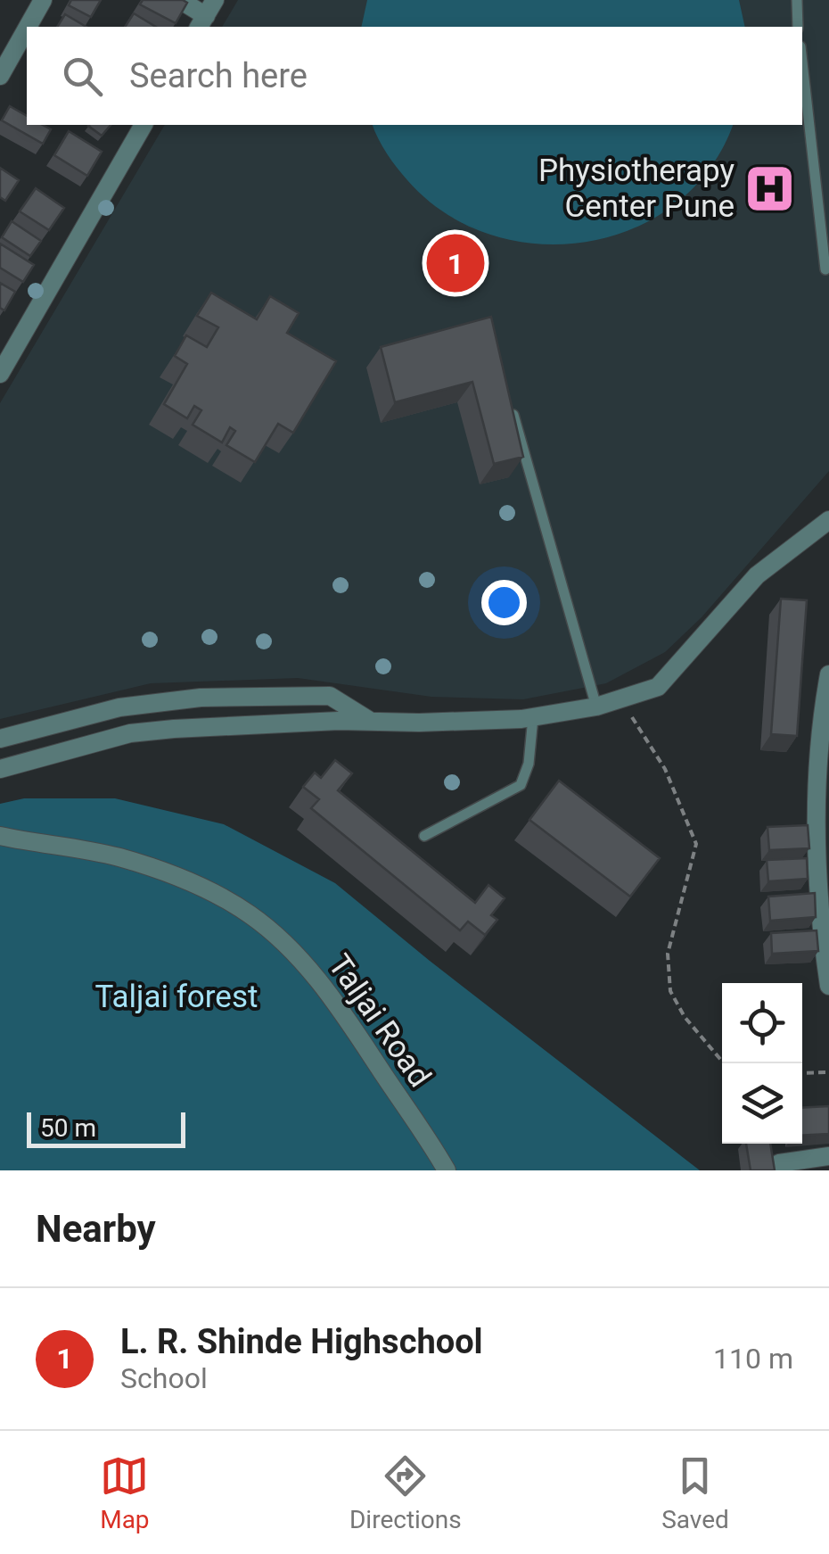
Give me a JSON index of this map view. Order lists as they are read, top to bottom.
{
  "streets": {
    "street": ["Taljai Road"]
  },
  "parks": ["Taljai forest"],
  "places": {
    "hospital": ["Physiotherapy Center Pune"]
  },
  "scale_bar": "50 m",
  "page": {
    "search": "Search here",
    "pins": "1",
    "scale": "50 m",
    "heading": "Nearby",
    "list": [
      {
        "mark": "1",
        "name": "L. R. Shinde Highschool",
        "note": "School",
        "value": "110 m"
      }
    ],
    "nav": ["Map", "Directions", "Saved"]
  }
}
